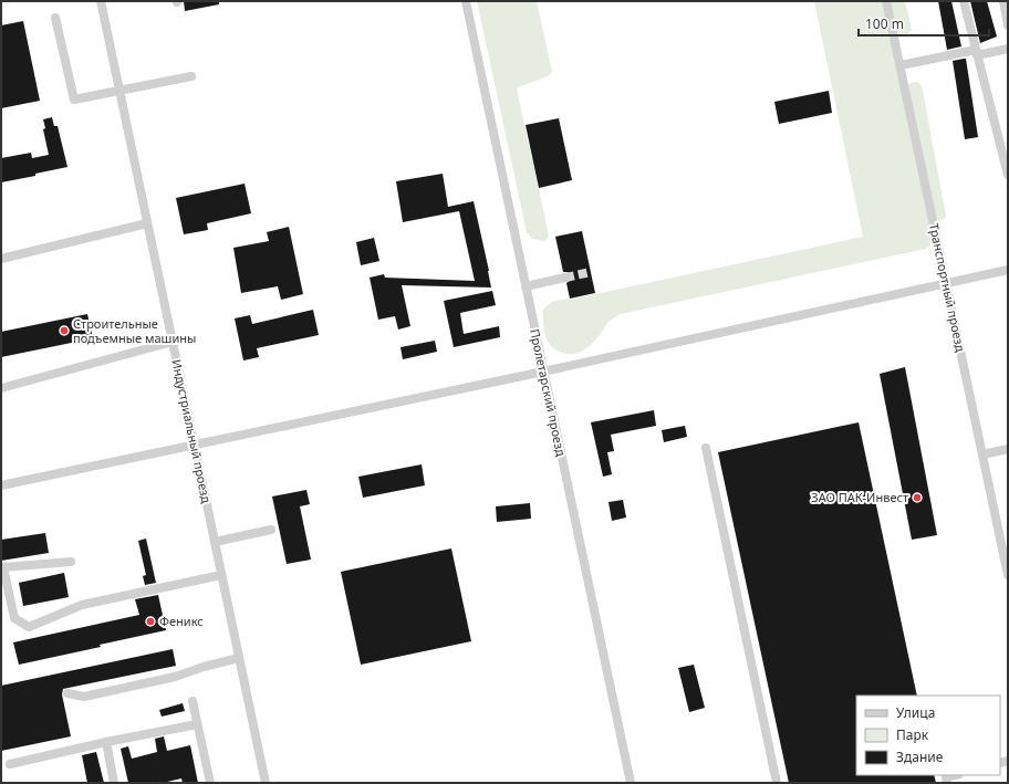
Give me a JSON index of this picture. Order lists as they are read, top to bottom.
{
  "streets": {
    "street": ["Транспортный проезд", "Пролетарский проезд", "Индустриальный проезд"]
  },
  "places": ["Строительные подъемные машины", "ЗАО ПАК-Инвест", "Феникс"],
  "legend": ["Улица", "Парк", "Здание"],
  "scale_bar": "100 m"
}
